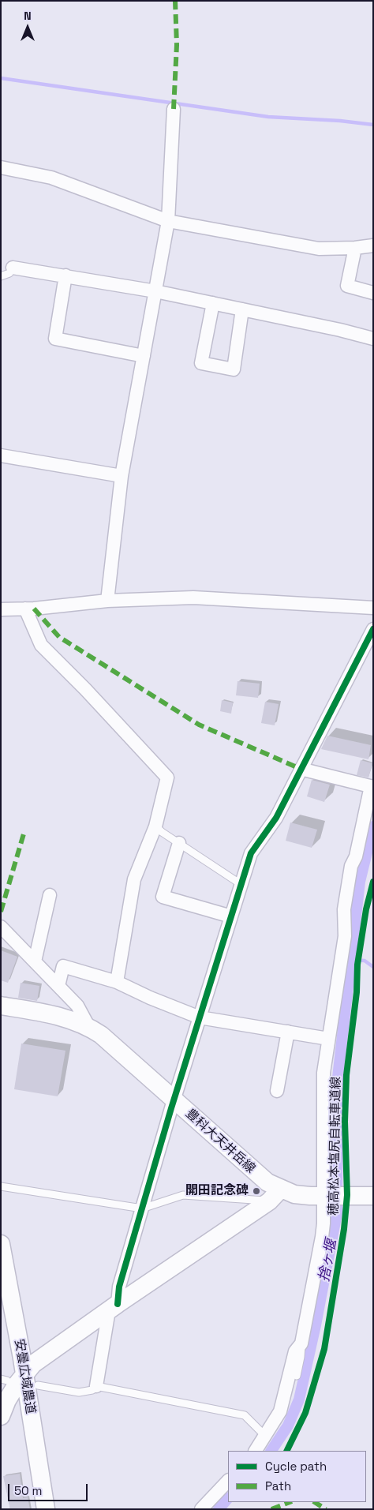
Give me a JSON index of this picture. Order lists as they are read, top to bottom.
{
  "streets": {
    "street": ["豊科大天井岳線", "安曇広域農道"],
    "cycle path": ["穂高松本塩尻自転車道線"]
  },
  "water": ["捨ヶ堰"],
  "places": ["開田記念碑"],
  "legend": ["Cycle path", "Path"],
  "scale_bar": "50 m",
  "north": "top"
}
